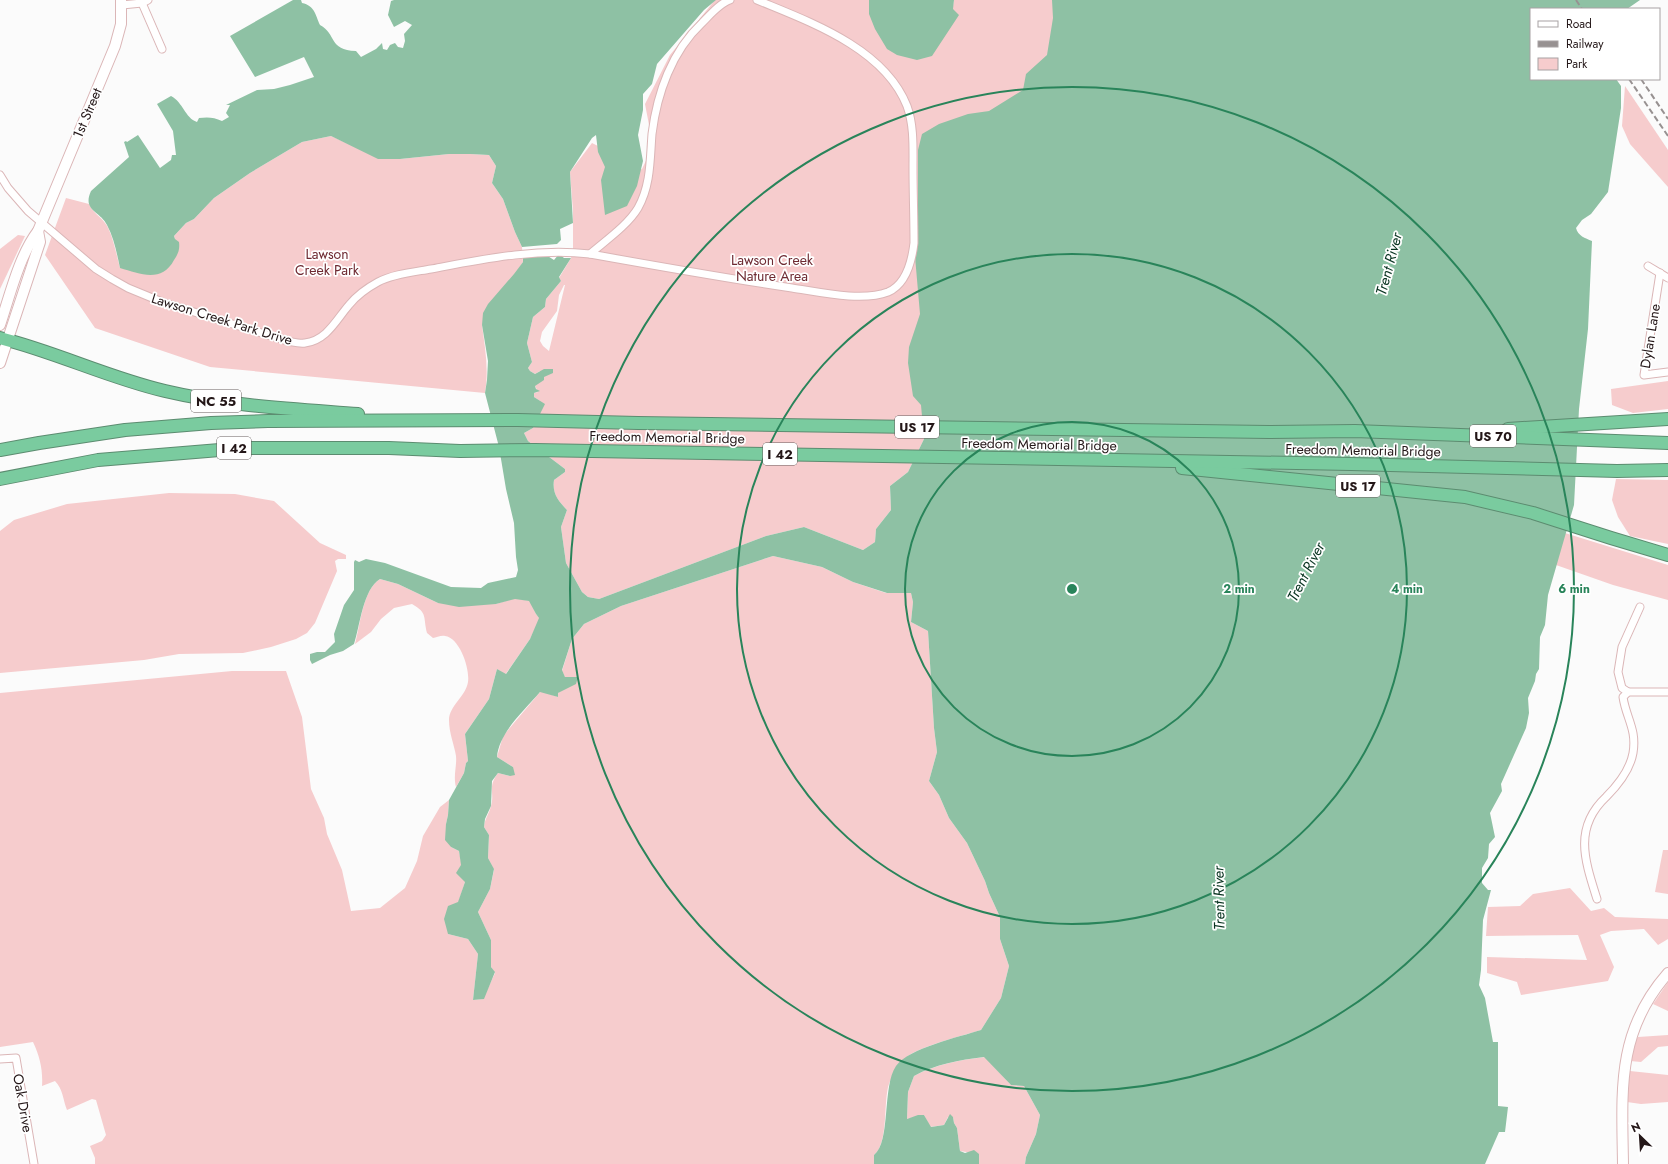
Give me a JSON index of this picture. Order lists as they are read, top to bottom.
{
  "streets": {
    "highway": [
      "NC 55",
      "US 17",
      "US 70",
      "Freedom Memorial Bridge",
      "I 42"
    ],
    "main road": ["1st Street"],
    "street": ["Lawson Creek Park Drive", "Dylan Lane", "Oak Drive"]
  },
  "crossings": [
    ["1st Street", "Lawson Creek Park Drive"],
    ["NC 55", "US 17"],
    ["NC 55", "Freedom Memorial Bridge"],
    ["US 17", "Freedom Memorial Bridge"]
  ],
  "water": ["Trent River"],
  "parks": ["Lawson Creek Park", "Lawson Creek Nature Area"],
  "legend": ["Road", "Railway", "Park"],
  "north": "top left",
  "rings": ["2 min", "4 min", "6 min"]
}
